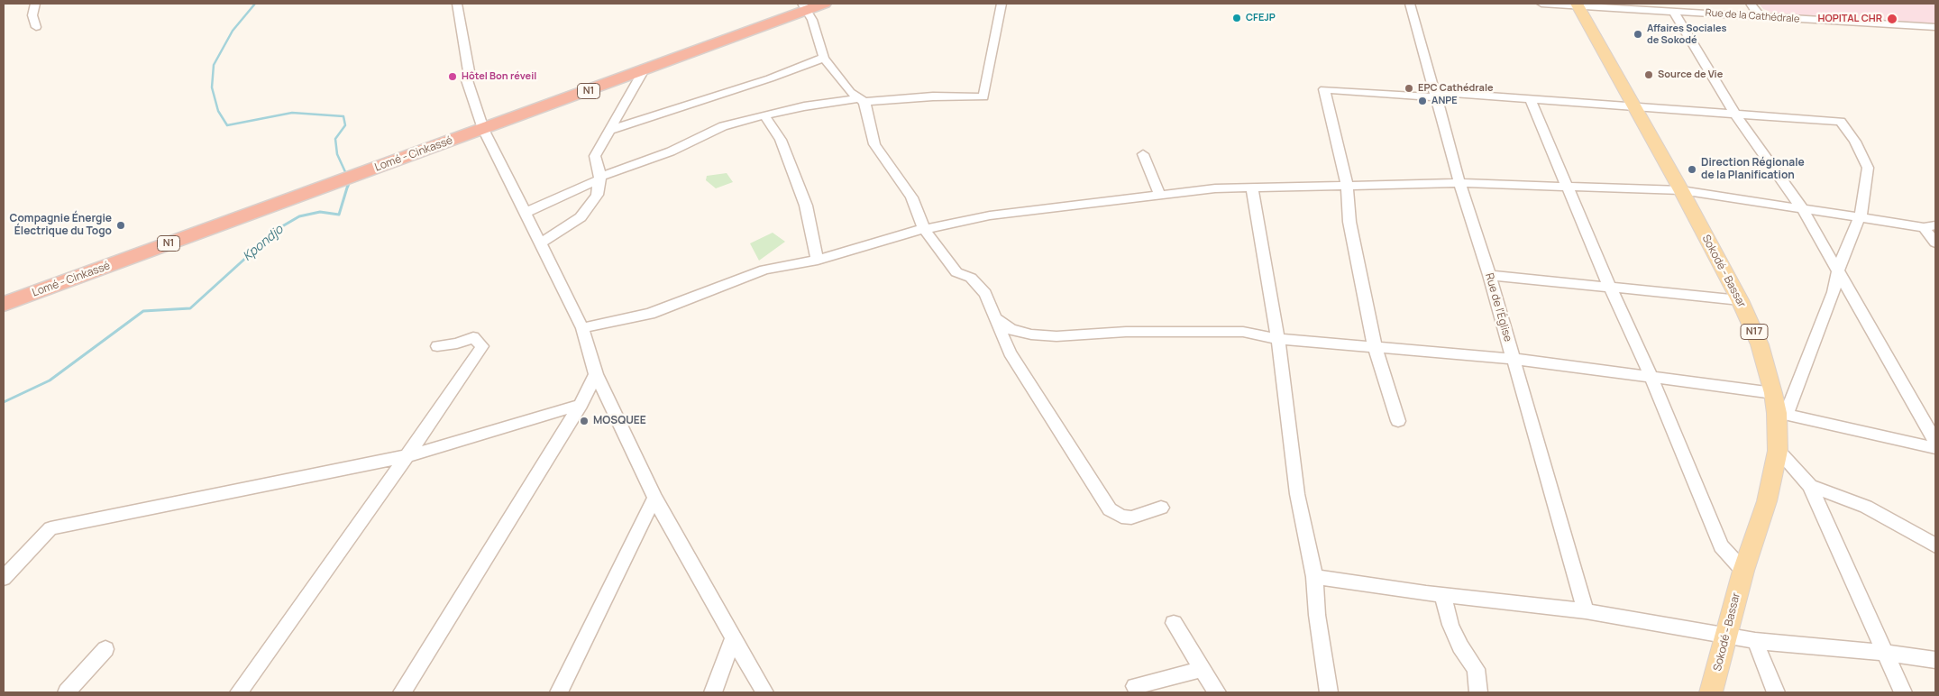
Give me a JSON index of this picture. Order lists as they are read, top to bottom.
{
  "streets": {
    "highway": ["N1", "Lomé - Cinkassé"],
    "main road": ["Sokodé - Bassar", "N17"],
    "street": ["Rue de la Cathédrale", "Rue de l'Église"]
  },
  "crossings": [
    ["Rue de la Cathédrale", "Sokodé - Bassar"]
  ],
  "water": ["Kpondjo"],
  "places": [
    "CFEJP",
    "HOPITAL CHR",
    "Affaires Sociales de Sokodé",
    "Source de Vie",
    "Hôtel Bon réveil",
    "EPC Cathédrale",
    "ANPE",
    "Direction Régionale de la Planification",
    "Compagnie Énergie Électrique du Togo",
    "MOSQUEE"
  ]
}
